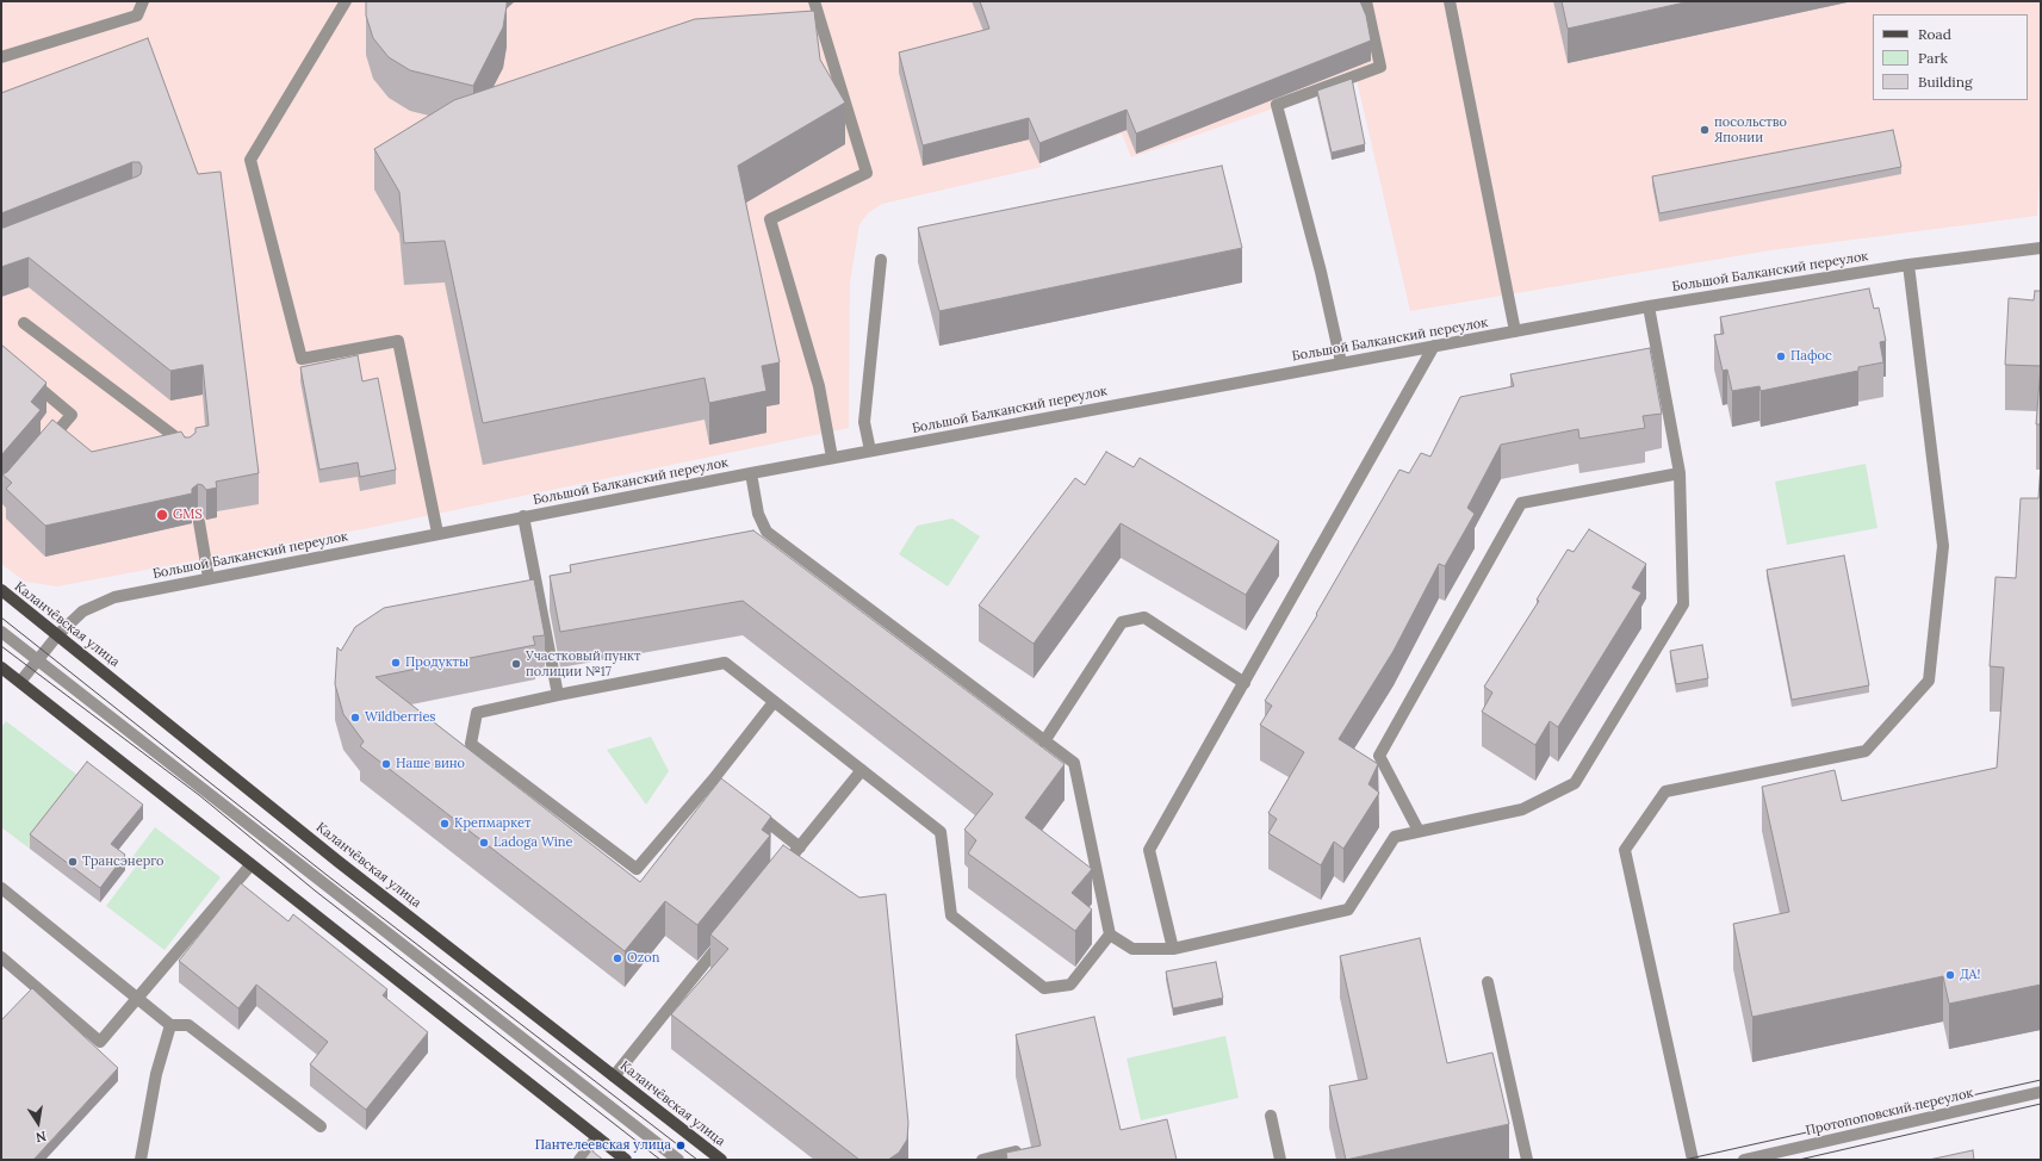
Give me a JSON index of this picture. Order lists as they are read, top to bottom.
{
  "streets": {
    "main road": ["Каланчёвская улица"],
    "street": ["Большой Балканский переулок", "Протопоповский переулок"]
  },
  "crossings": [
    ["Большой Балканский переулок", "Каланчёвская улица"]
  ],
  "places": [
    "посольство Японии",
    "Пафос",
    "GMS",
    "Продукты",
    "Участковый пункт полиции №17",
    "Wildberries",
    "Наше вино",
    "Крепмаркет",
    "Ladoga Wine",
    "Трансэнерго",
    "Ozon",
    "ДА!",
    "Пантелеевская улица"
  ],
  "legend": ["Road", "Park", "Building"],
  "north": "bottom"
}
